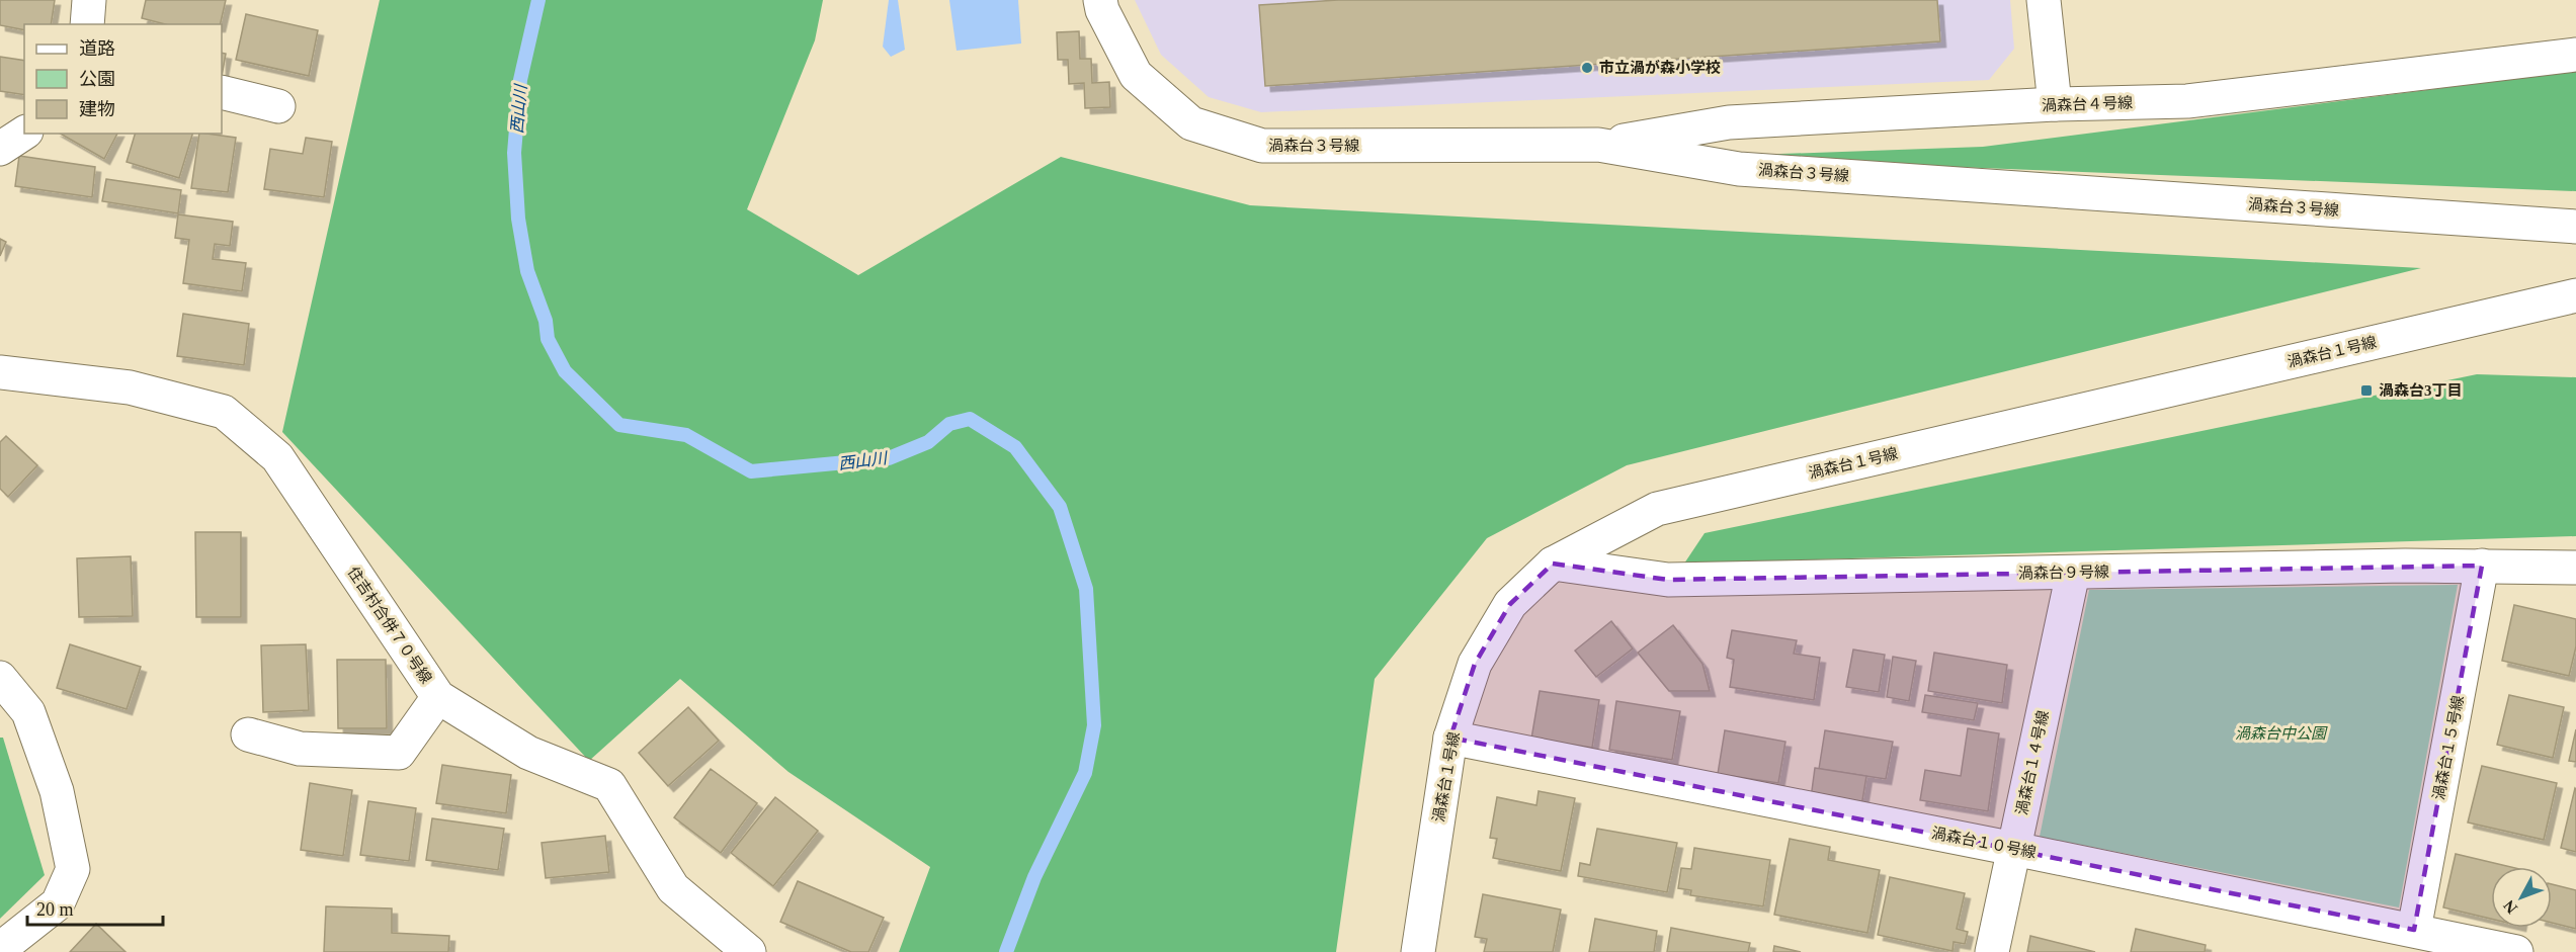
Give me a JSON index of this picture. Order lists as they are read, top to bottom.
{
  "streets": {
    "street": [
      "渦森台４号線",
      "渦森台３号線",
      "渦森台１号線",
      "渦森台９号線",
      "住吉村合併７０号線",
      "渦森台１５号線",
      "渦森台１４号線",
      "渦森台１０号線"
    ]
  },
  "crossings": [
    ["渦森台４号線", "渦森台３号線"],
    ["渦森台１号線", "渦森台９号線"],
    ["渦森台１号線", "渦森台１０号線"],
    ["渦森台９号線", "渦森台１５号線"],
    ["渦森台９号線", "渦森台１４号線"],
    ["渦森台１５号線", "渦森台１０号線"],
    ["渦森台１４号線", "渦森台１０号線"]
  ],
  "water": ["西山川"],
  "parks": ["渦森台中公園"],
  "places": {
    "other": ["市立渦が森小学校"],
    "transit": ["渦森台3丁目"]
  },
  "legend": ["道路", "公園", "建物"],
  "scale_bar": "20 m",
  "north": "bottom left"
}
